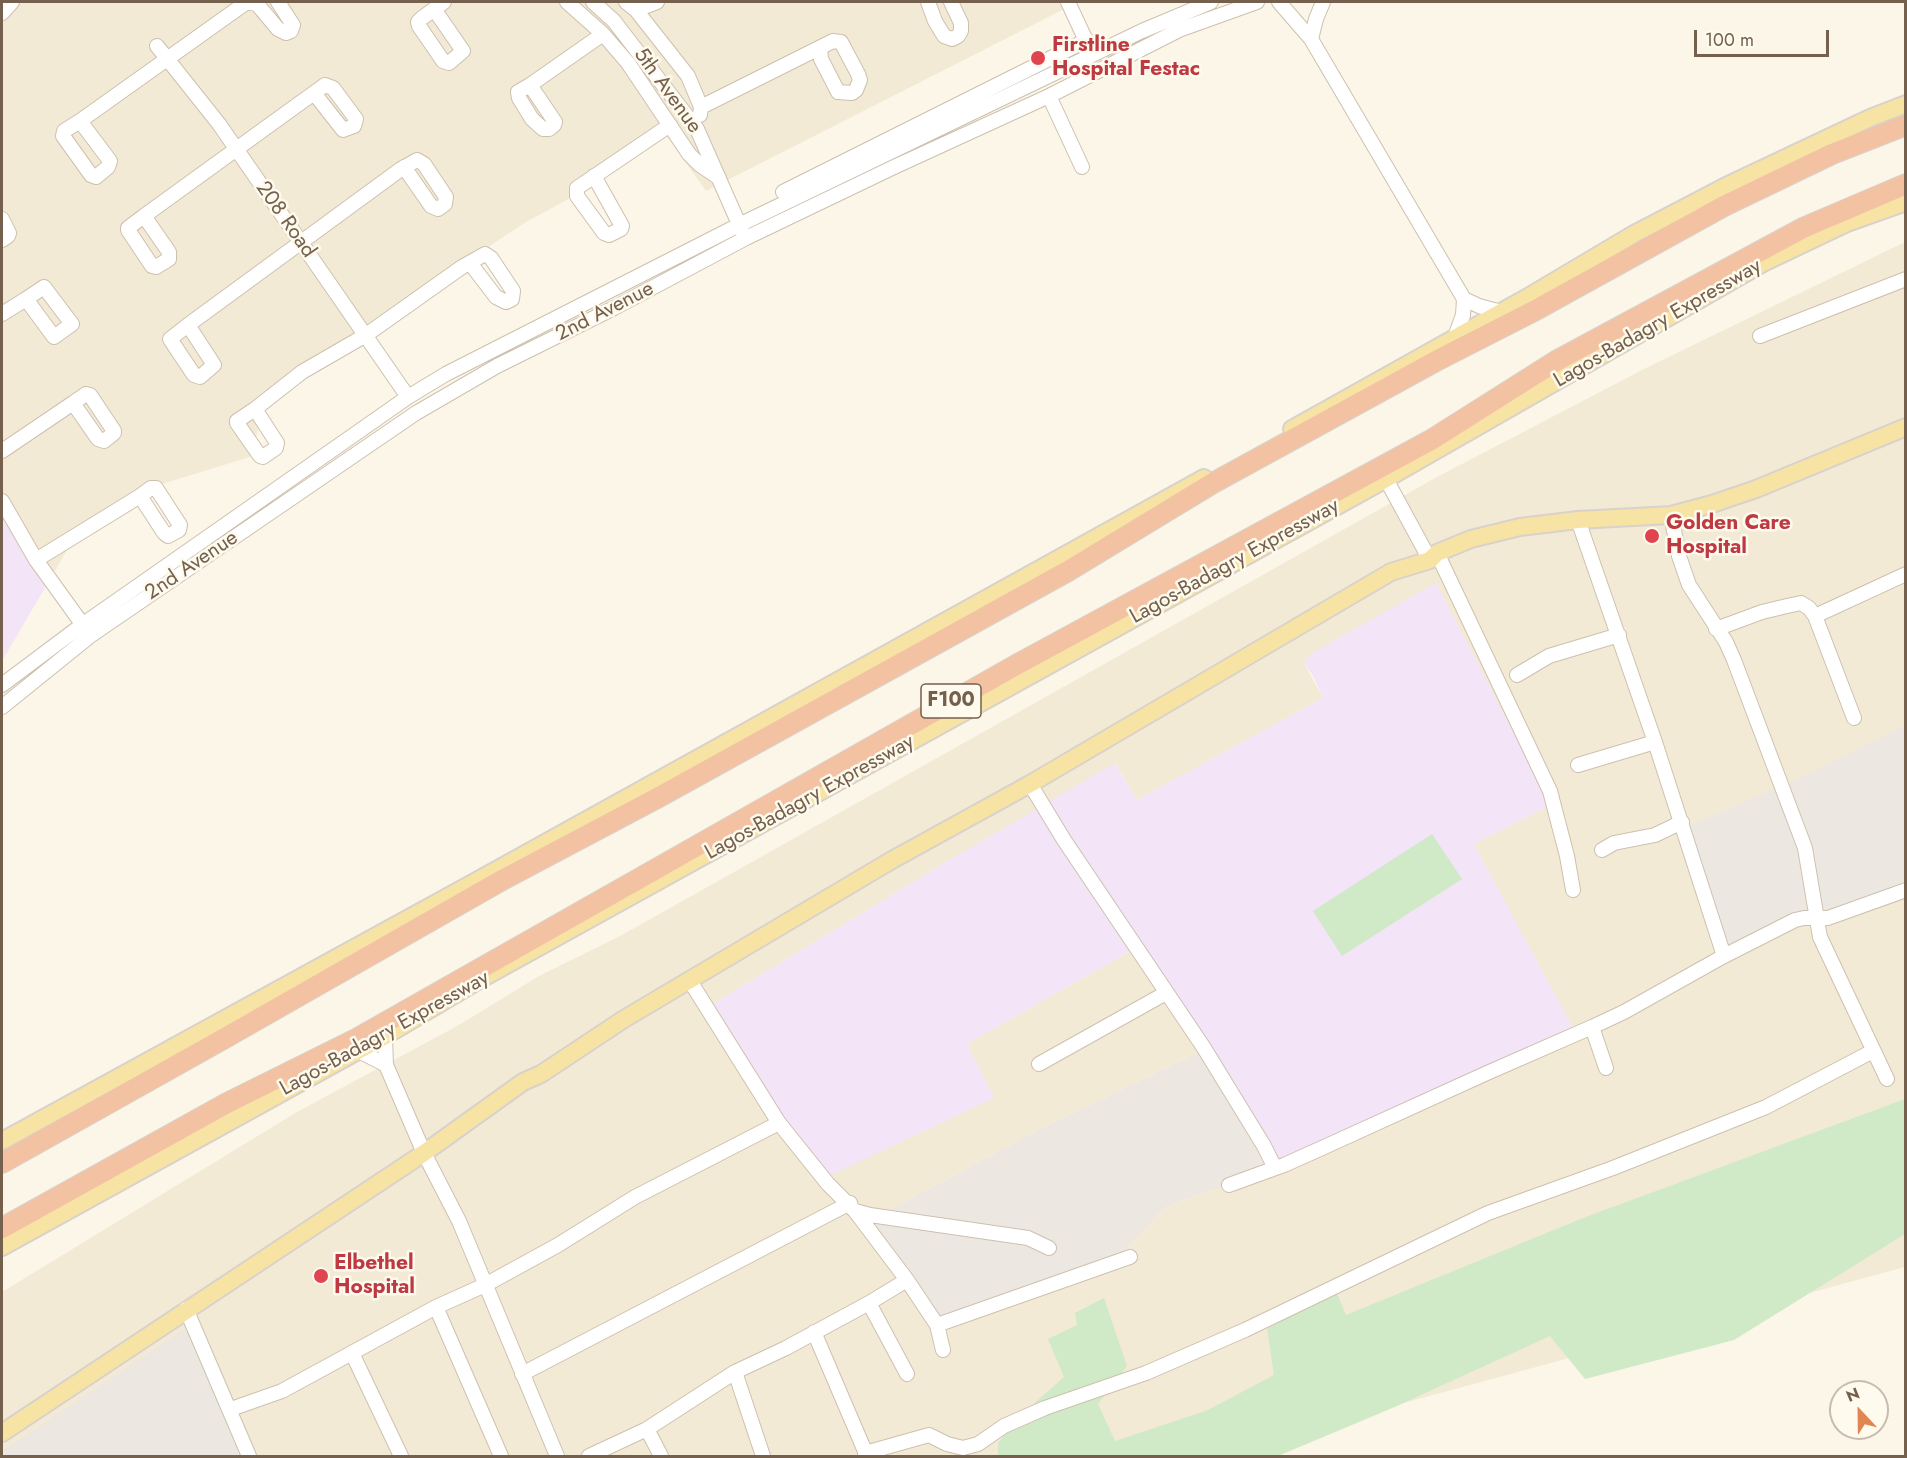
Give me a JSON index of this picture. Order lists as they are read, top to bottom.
{
  "streets": {
    "highway": ["Lagos-Badagry Expressway", "F100"],
    "street": ["5th Avenue", "208 Road", "2nd Avenue"]
  },
  "crossings": [
    ["5th Avenue", "2nd Avenue"],
    ["208 Road", "2nd Avenue"]
  ],
  "places": ["Firstline Hospital Festac", "Golden Care Hospital", "Elbethel Hospital"],
  "scale_bar": "100 m",
  "north": "top"
}
